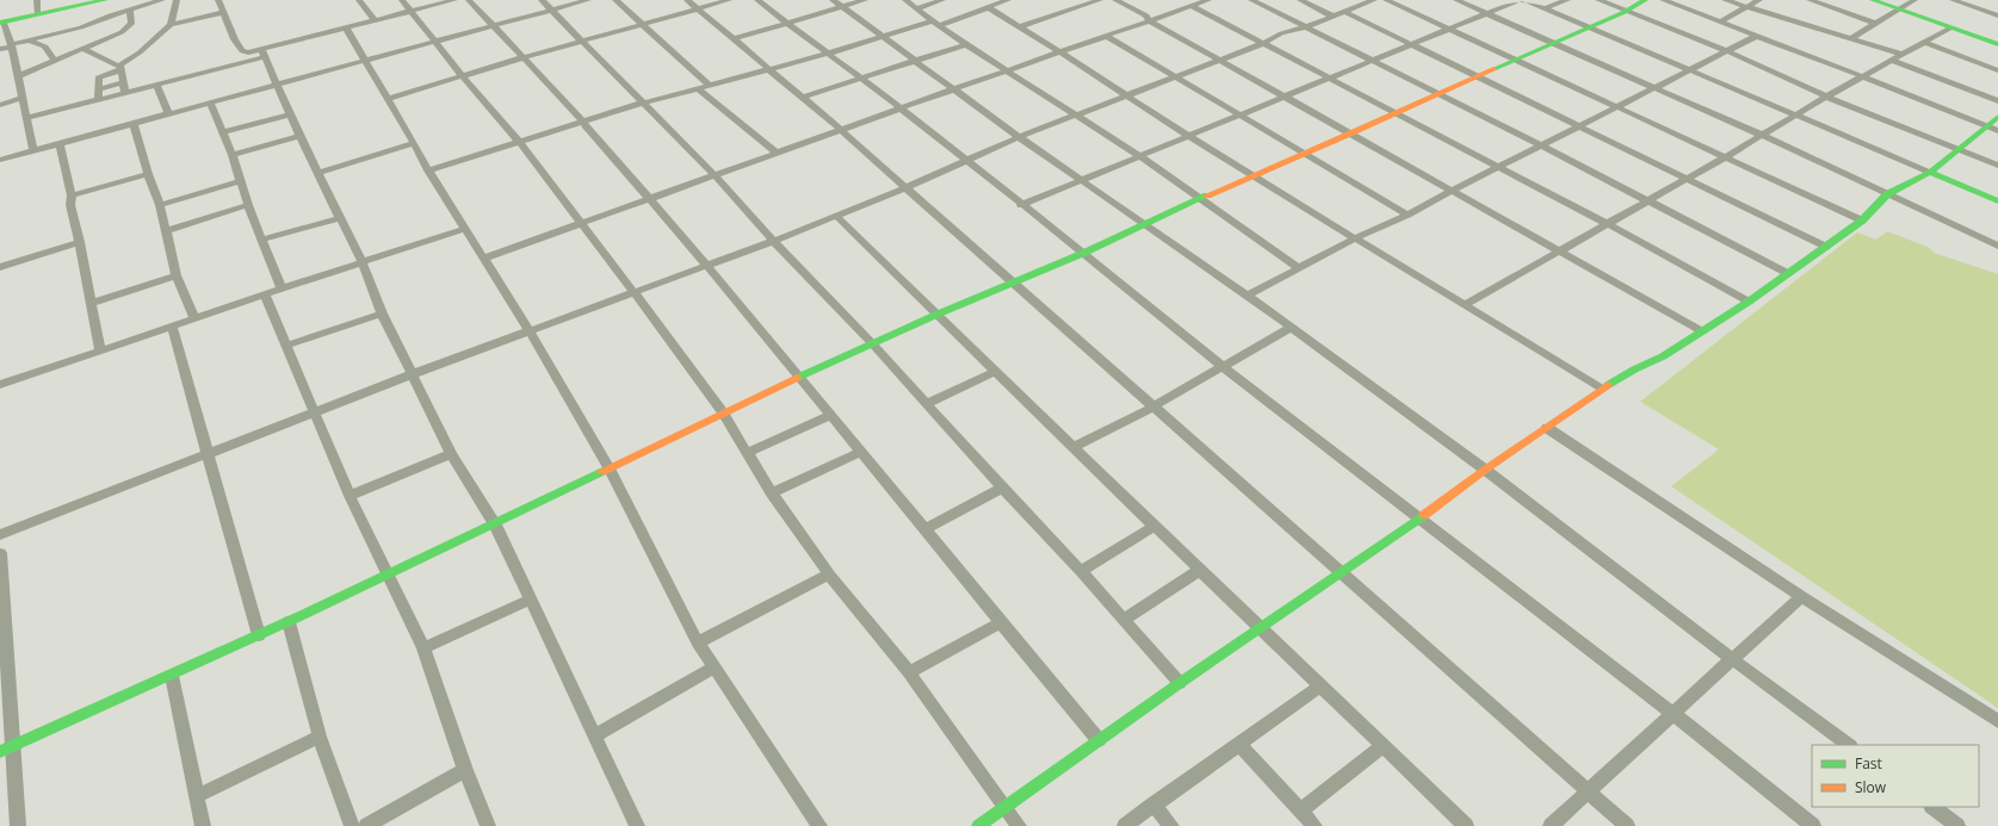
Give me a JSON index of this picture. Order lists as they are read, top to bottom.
{
  "legend": ["Fast", "Slow"]
}
